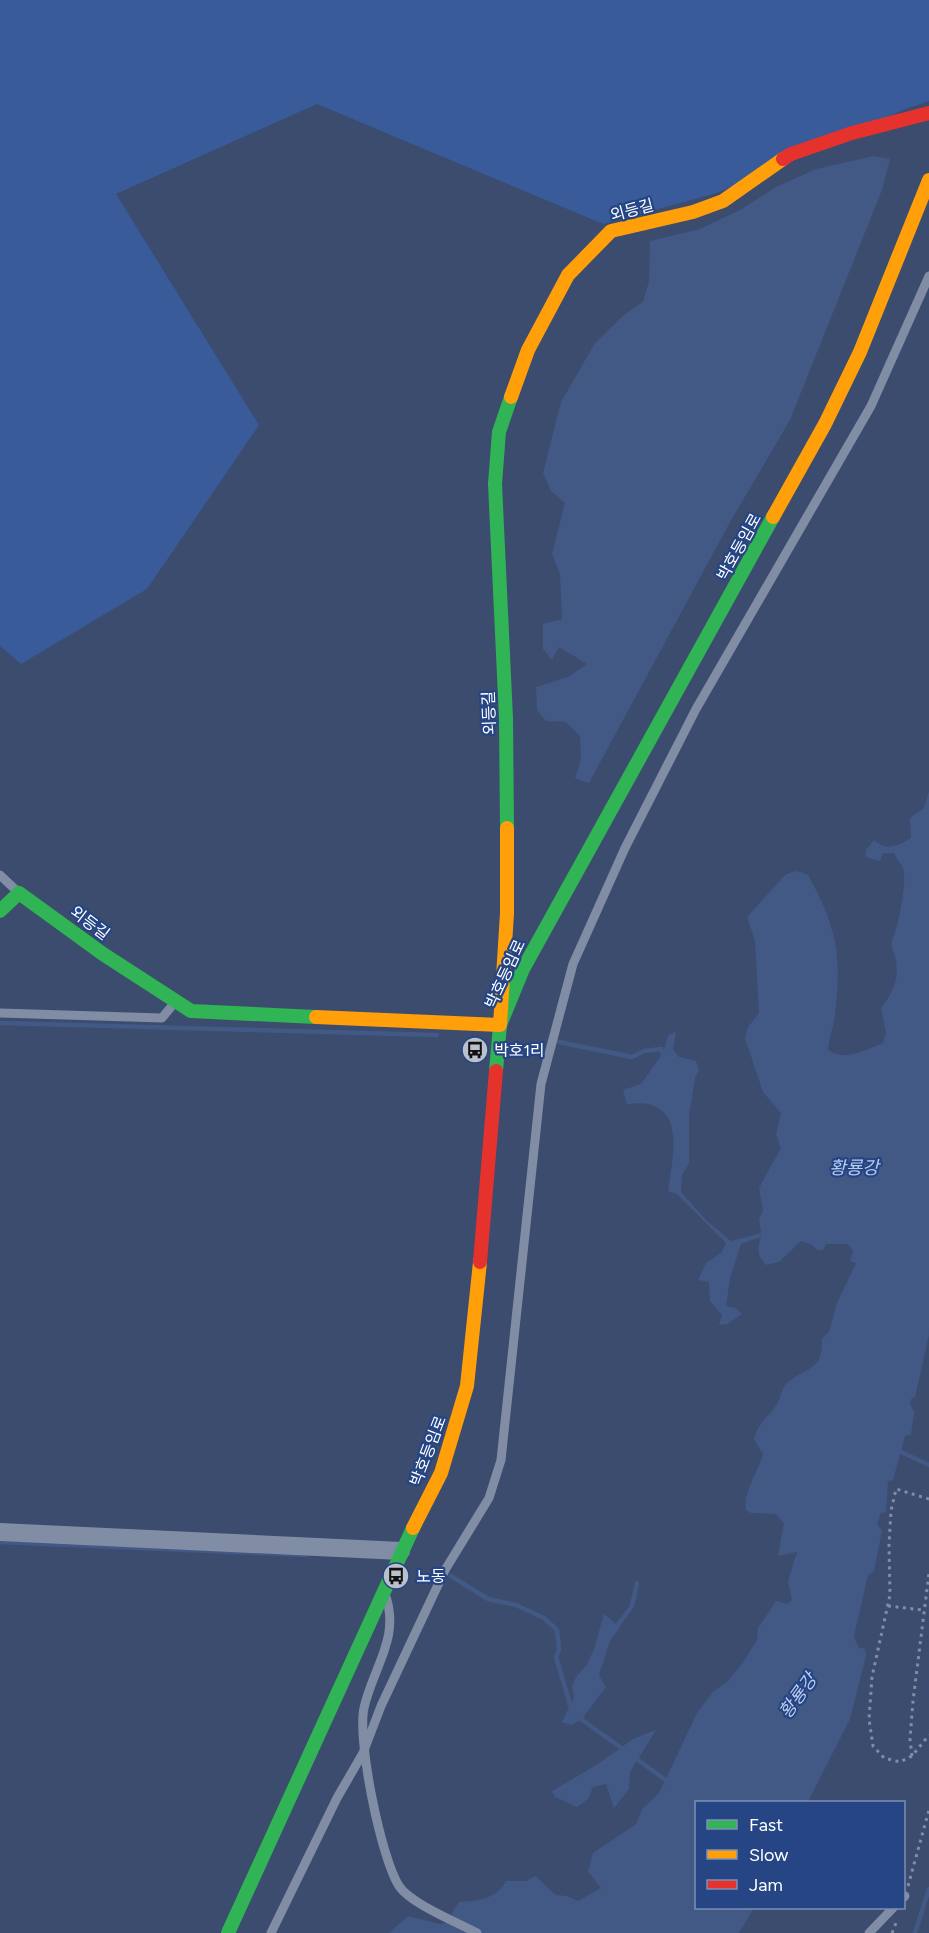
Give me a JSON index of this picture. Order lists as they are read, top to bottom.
{
  "streets": {
    "street": ["외등길", "박호등임로"]
  },
  "crossings": [
    ["외등길", "박호등임로"]
  ],
  "water": ["황룡강"],
  "places": {
    "bus stop": ["박호1리", "노동"]
  },
  "legend": ["Fast", "Slow", "Jam"]
}
